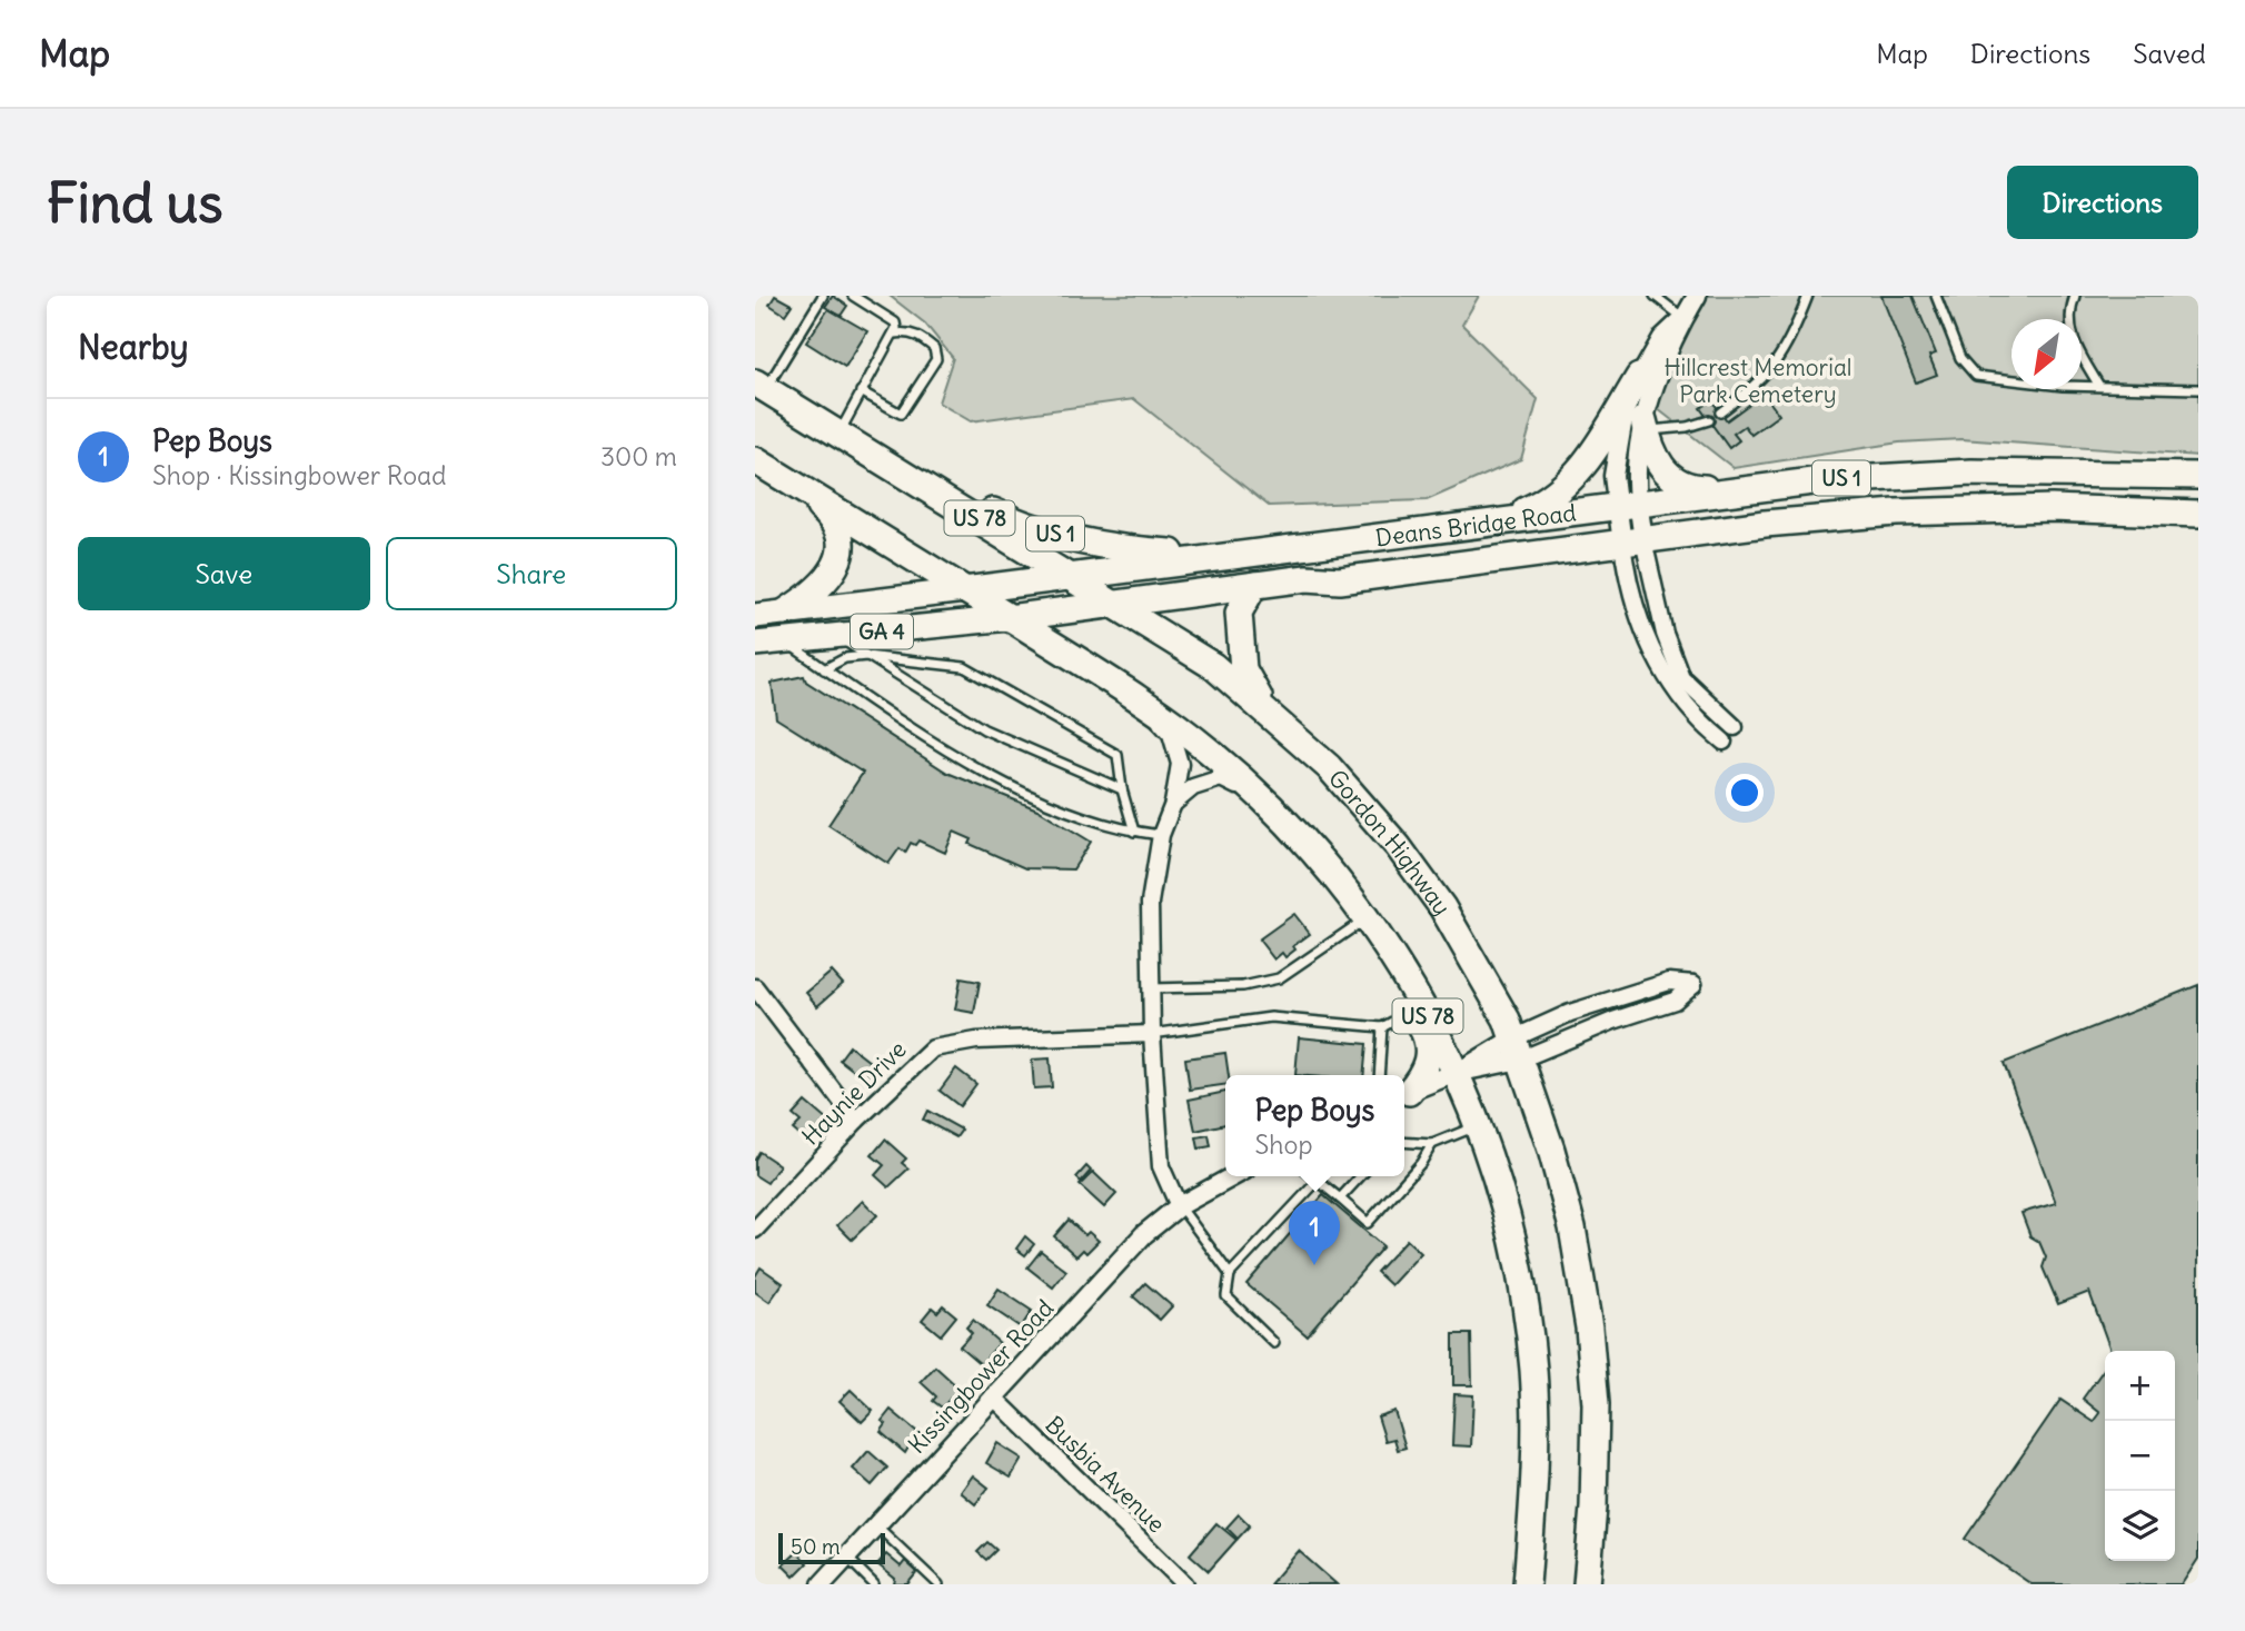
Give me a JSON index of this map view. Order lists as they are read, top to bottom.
{
  "streets": {
    "highway": [
      "US 1",
      "US 78",
      "Deans Bridge Road",
      "GA 4",
      "Gordon Highway"
    ],
    "street": ["Haynie Drive", "Kissingbower Road", "Busbia Avenue"]
  },
  "crossings": [
    ["US 1", "Deans Bridge Road"],
    ["US 1", "Gordon Highway"],
    ["US 78", "Deans Bridge Road"],
    ["Deans Bridge Road", "Gordon Highway"],
    ["Kissingbower Road", "Busbia Avenue"]
  ],
  "parks": ["Hillcrest Memorial Park Cemetery"],
  "scale_bar": "50 m",
  "north": "bottom left",
  "page": {
    "header": "Map",
    "nav": ["Map", "Directions", "Saved"],
    "buttons": [
      "Directions",
      ["Save", "Share"]
    ],
    "title": "Find us",
    "heading": "Nearby",
    "list": [
      {
        "mark": "1",
        "name": "Pep Boys",
        "note": "Shop · Kissingbower Road",
        "value": "300 m"
      }
    ],
    "popup": ["Pep Boys", "Shop"],
    "pins": "1",
    "map_buttons": ["+", "−"],
    "scale": "50 m"
  }
}
